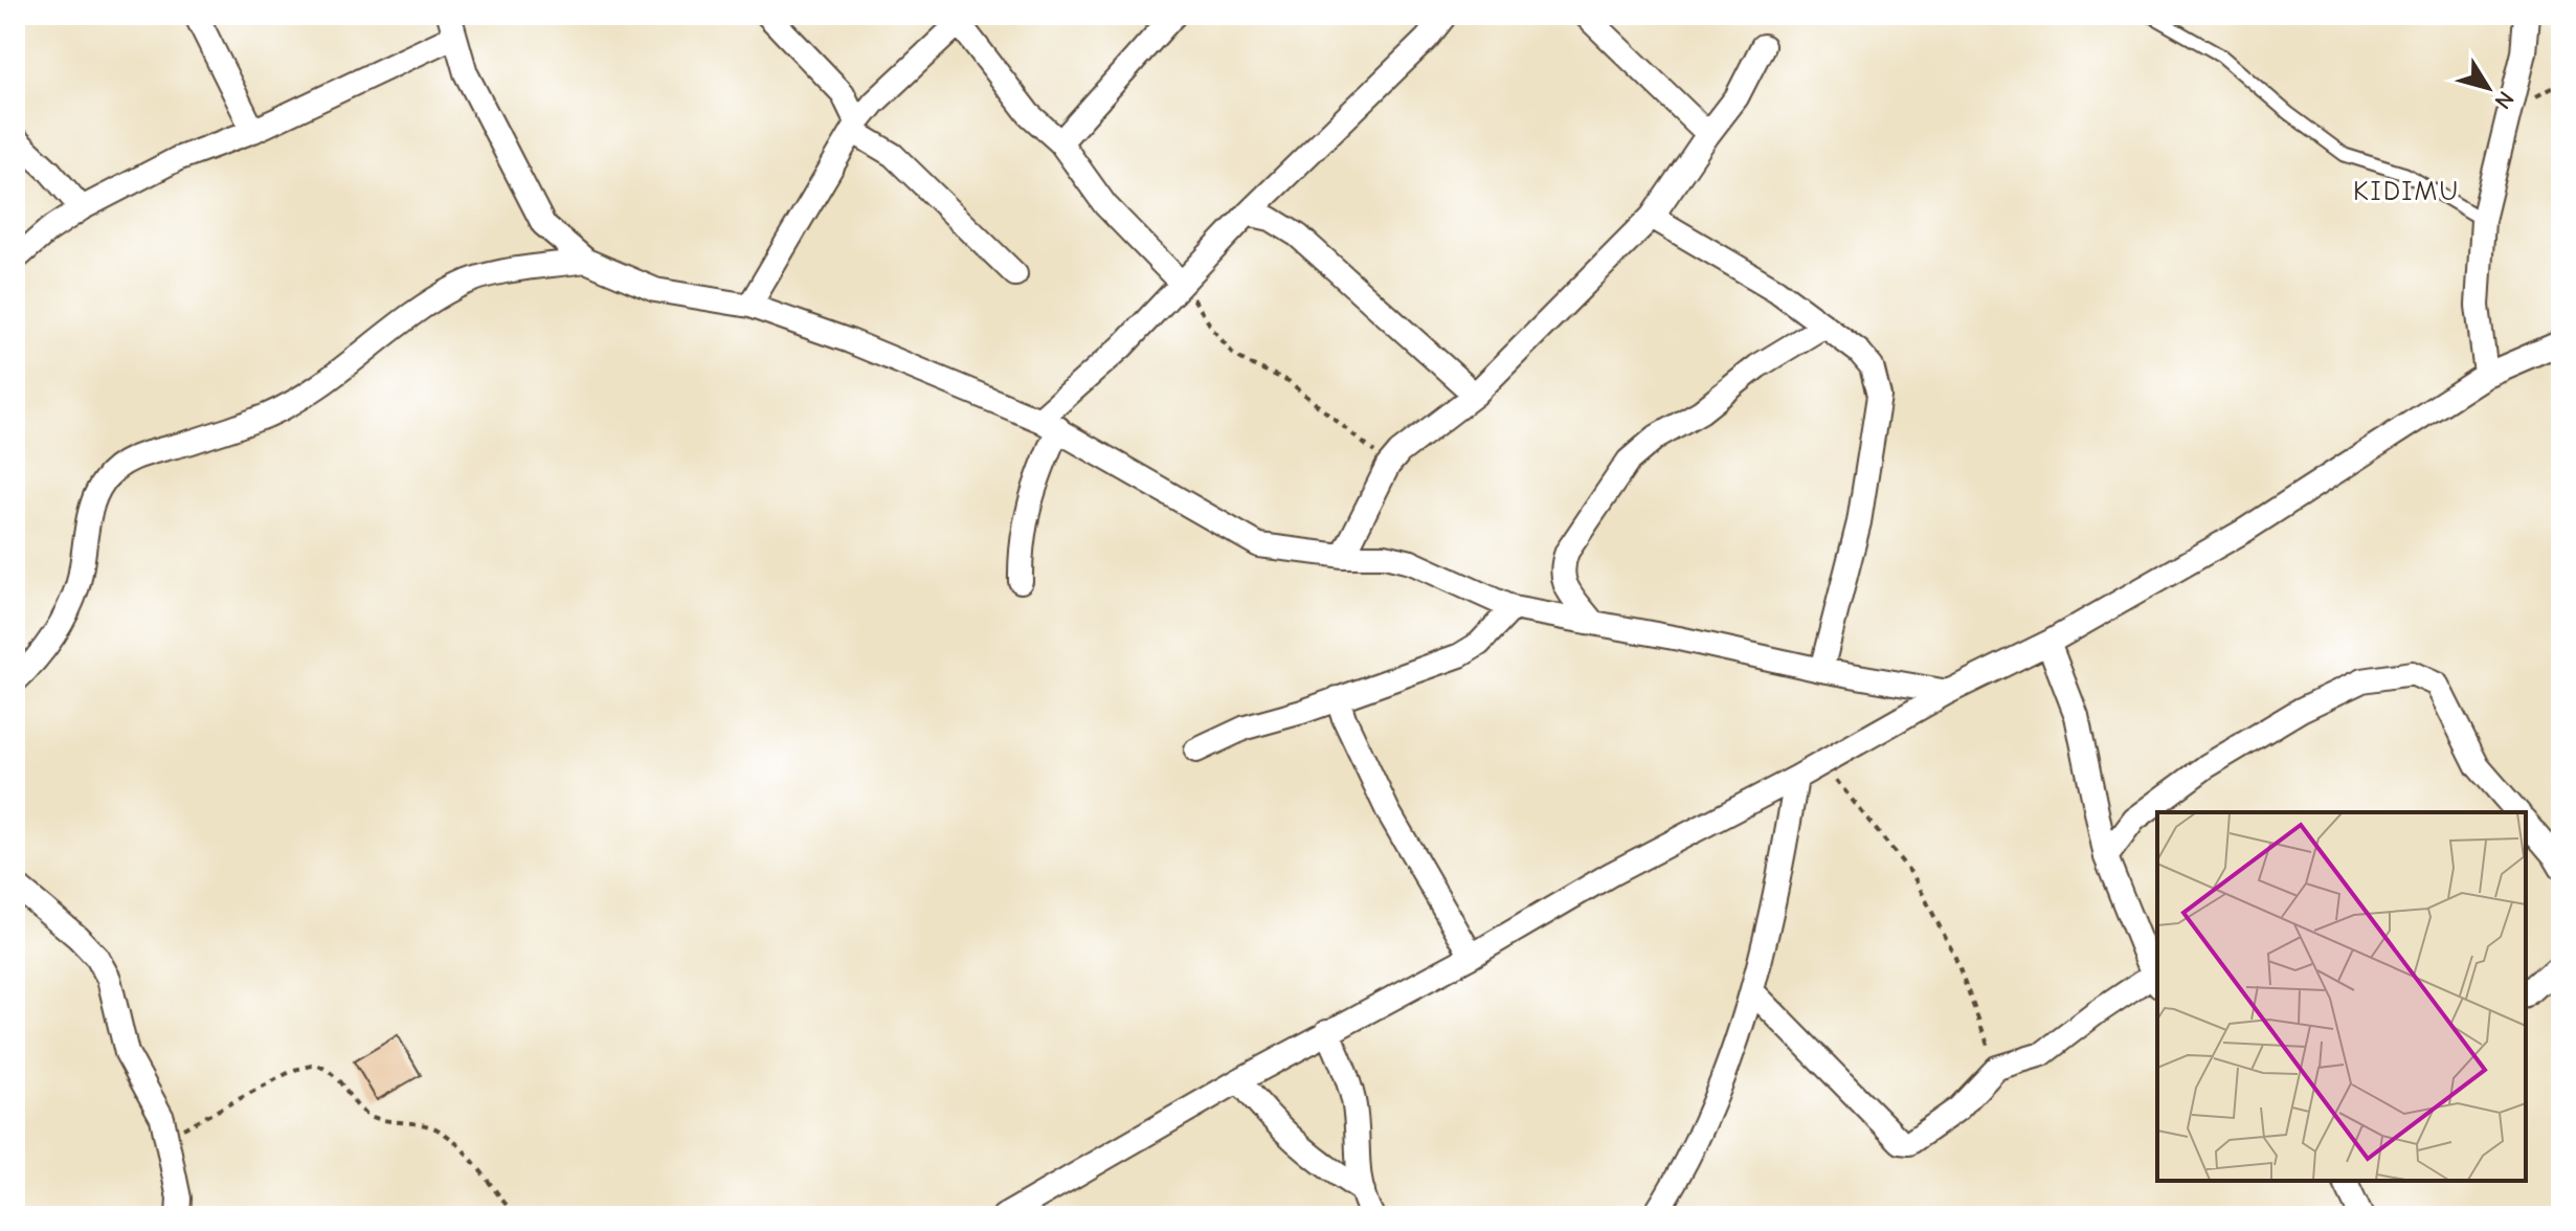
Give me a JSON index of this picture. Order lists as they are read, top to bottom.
{
  "districts": ["KIDIMU"],
  "north": "bottom right"
}
